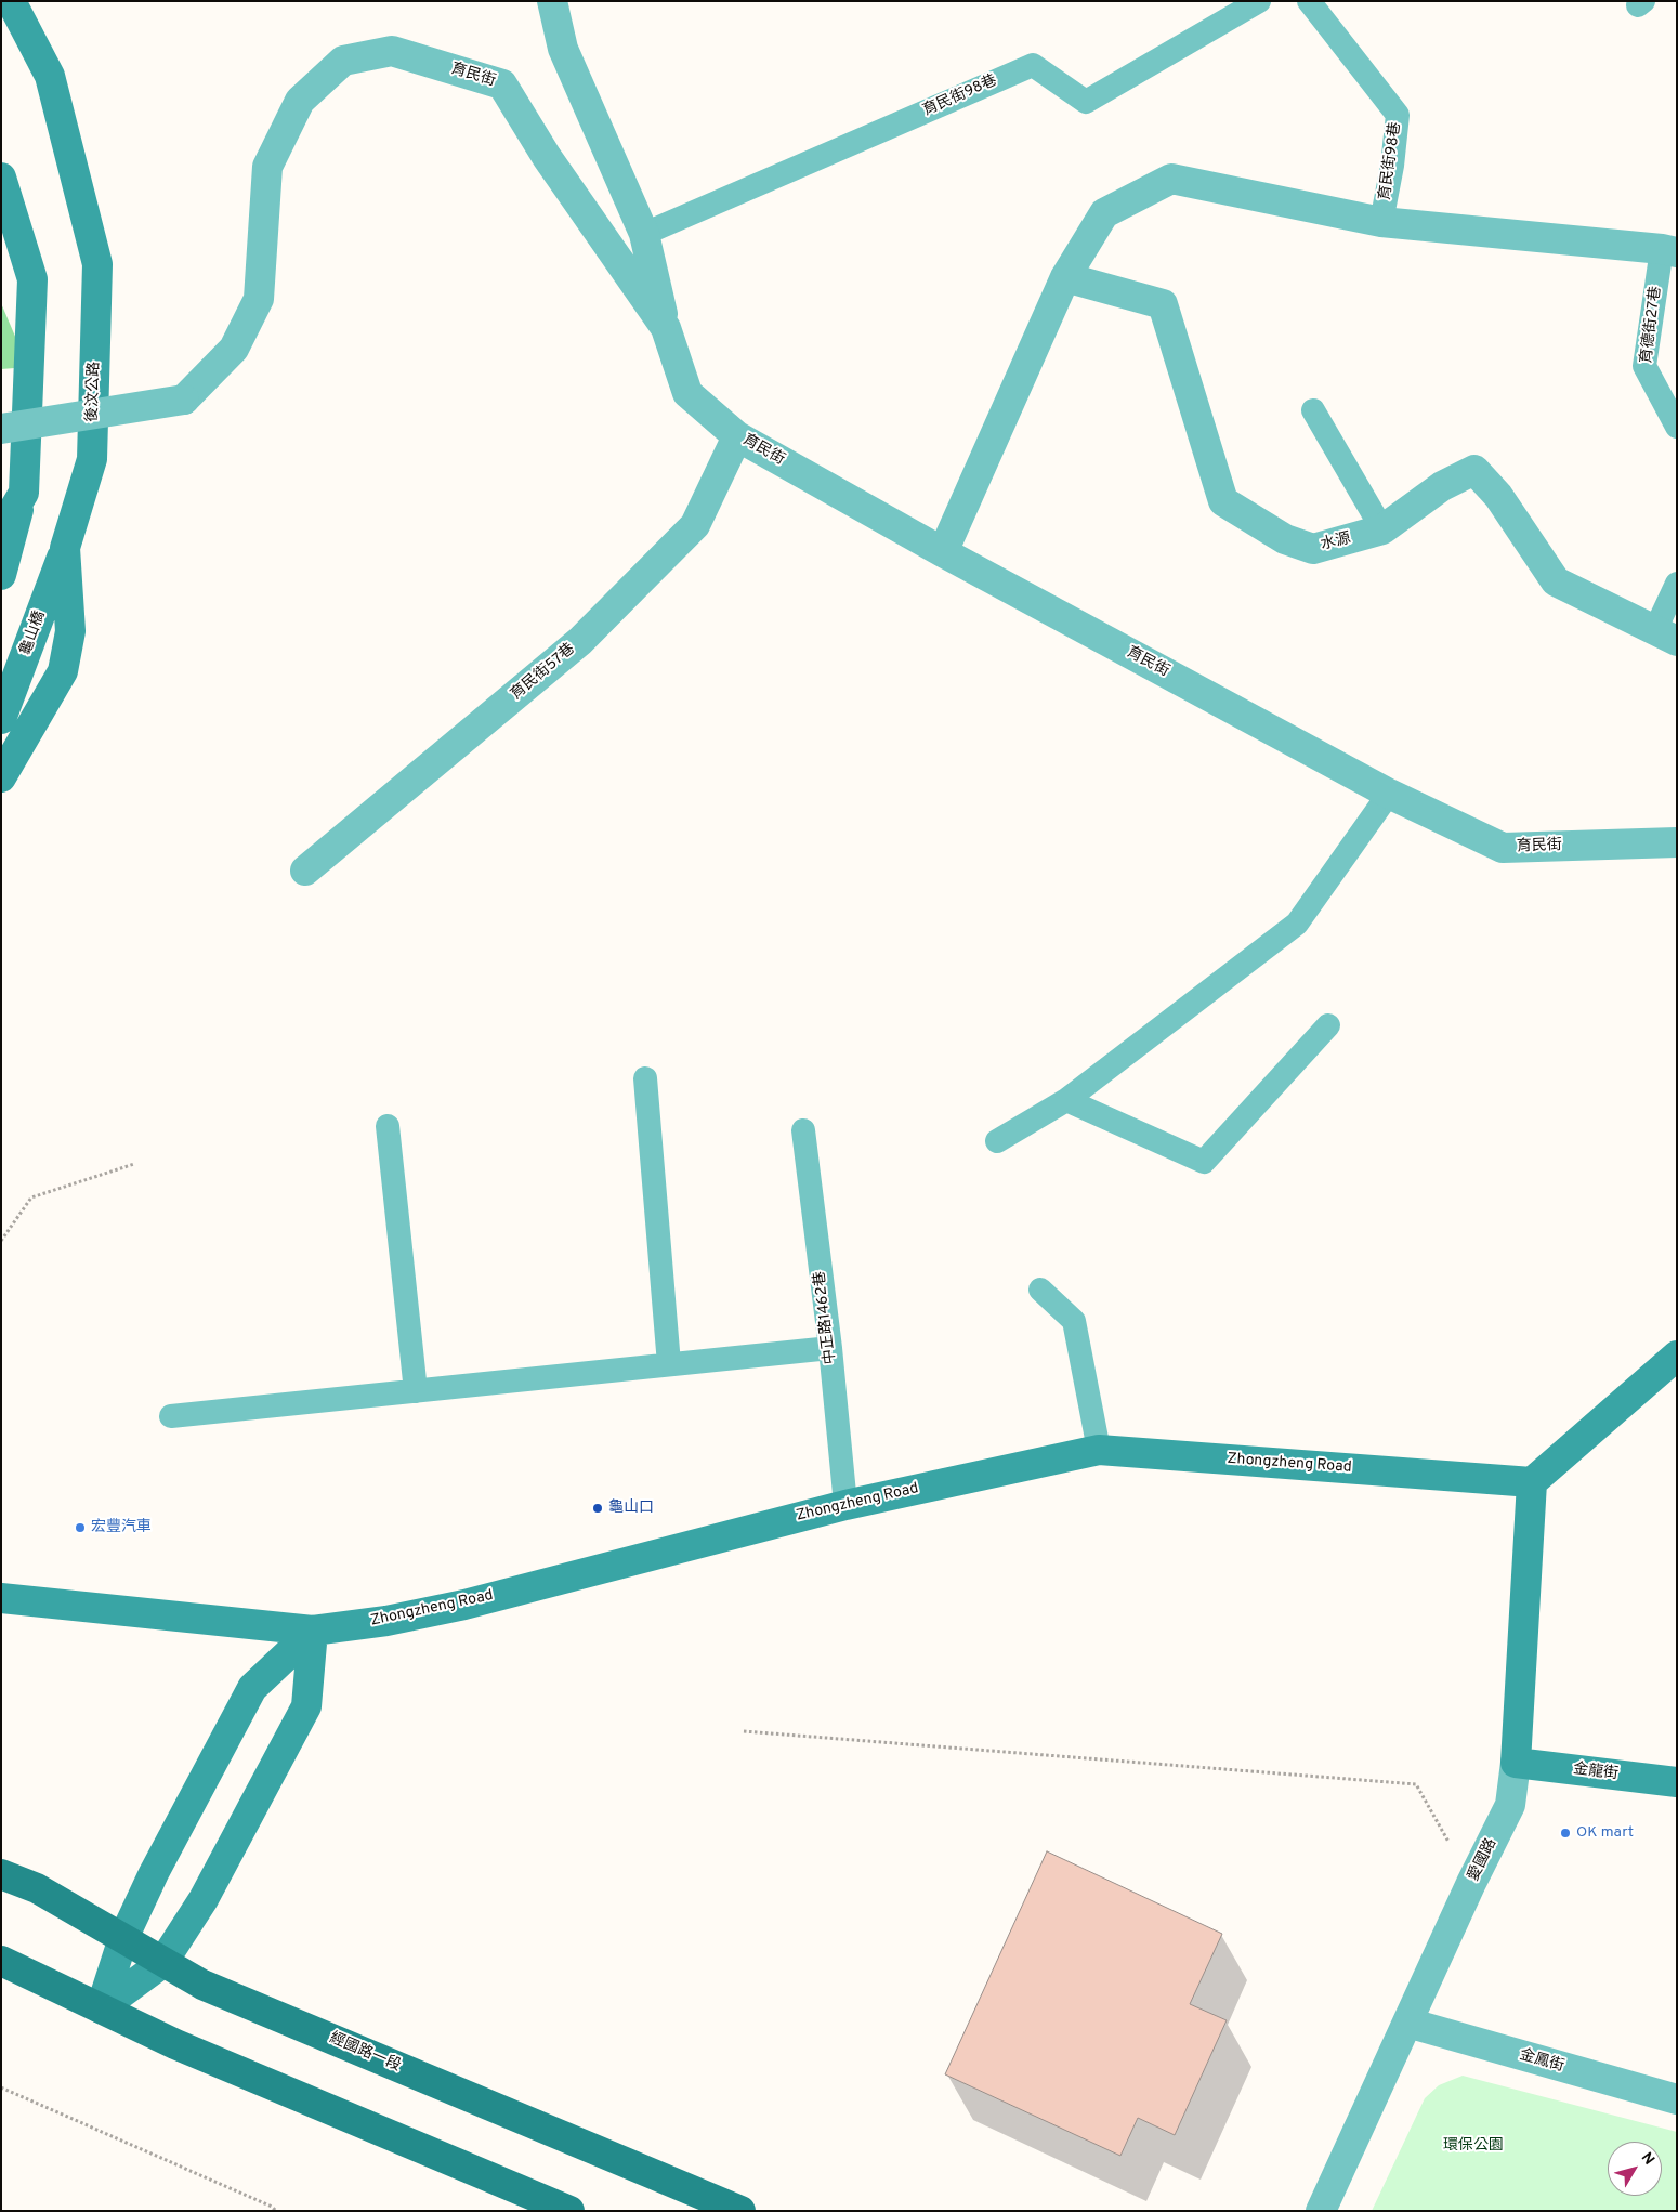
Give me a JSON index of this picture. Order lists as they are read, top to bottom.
{
  "streets": {
    "main road": ["經國路一段"],
    "street": [
      "育民街",
      "後汶公路",
      "水源",
      "龜山橋",
      "育民街57巷",
      "Zhongzheng Road",
      "金龍街",
      "愛國路",
      "金鳳街"
    ],
    "lane": ["育民街98巷", "育德街27巷", "中正路1462巷"]
  },
  "crossings": [
    ["育民街", "育民街57巷"],
    ["後汶公路", "龜山橋"],
    ["中正路1462巷", "Zhongzheng Road"],
    ["Zhongzheng Road", "愛國路"],
    ["金龍街", "愛國路"],
    ["愛國路", "金鳳街"]
  ],
  "parks": ["環保公園"],
  "places": ["龜山口", "宏豐汽車", "OK mart"],
  "north": "top right"
}
